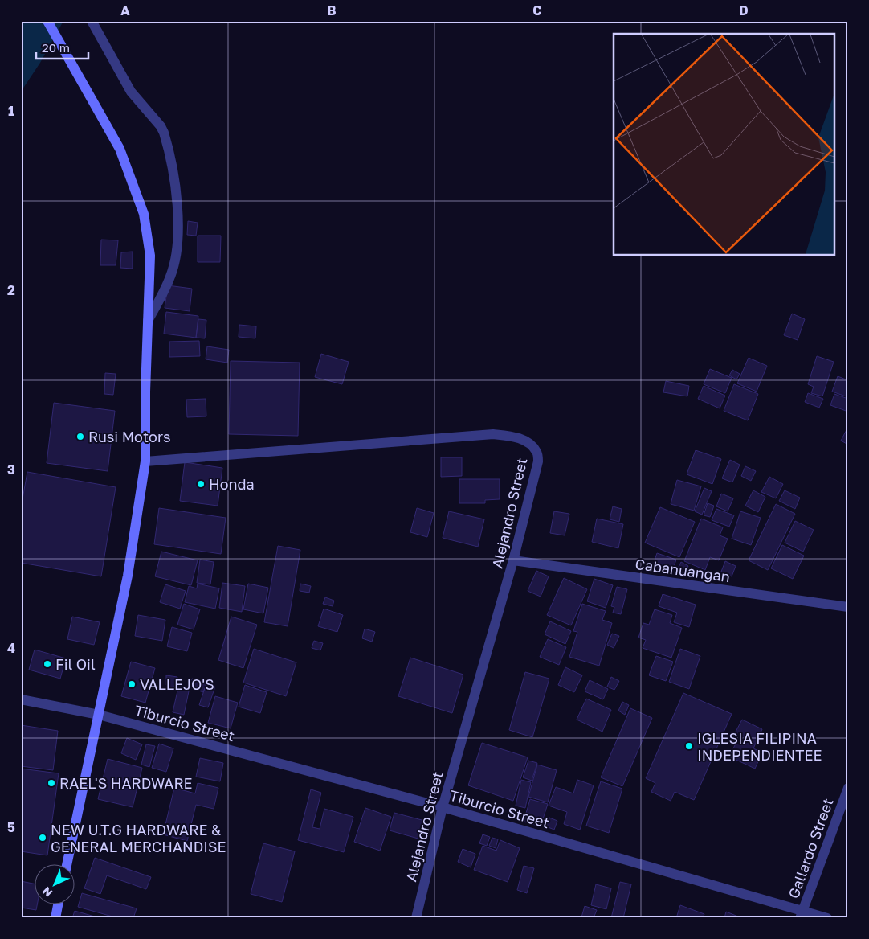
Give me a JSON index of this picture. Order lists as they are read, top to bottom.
{
  "streets": {
    "street": [
      "Alejandro Street",
      "Cabanuangan",
      "Tiburcio Street",
      "Gallardo Street"
    ]
  },
  "crossings": [
    ["Alejandro Street", "Cabanuangan"],
    ["Alejandro Street", "Tiburcio Street"],
    ["Tiburcio Street", "Gallardo Street"]
  ],
  "places": [
    "Rusi Motors",
    "Honda",
    "Fil Oil",
    "VALLEJO'S",
    "IGLESIA FILIPINA INDEPENDIENTEE",
    "RAEL'S HARDWARE",
    "NEW U.T.G HARDWARE & GENERAL MERCHANDISE"
  ],
  "scale_bar": "20 m",
  "north": "bottom left",
  "grid": {
    "columns": [
      "A",
      "B",
      "C",
      "D"
    ],
    "rows": [
      "1",
      "2",
      "3",
      "4",
      "5"
    ]
  }
}
